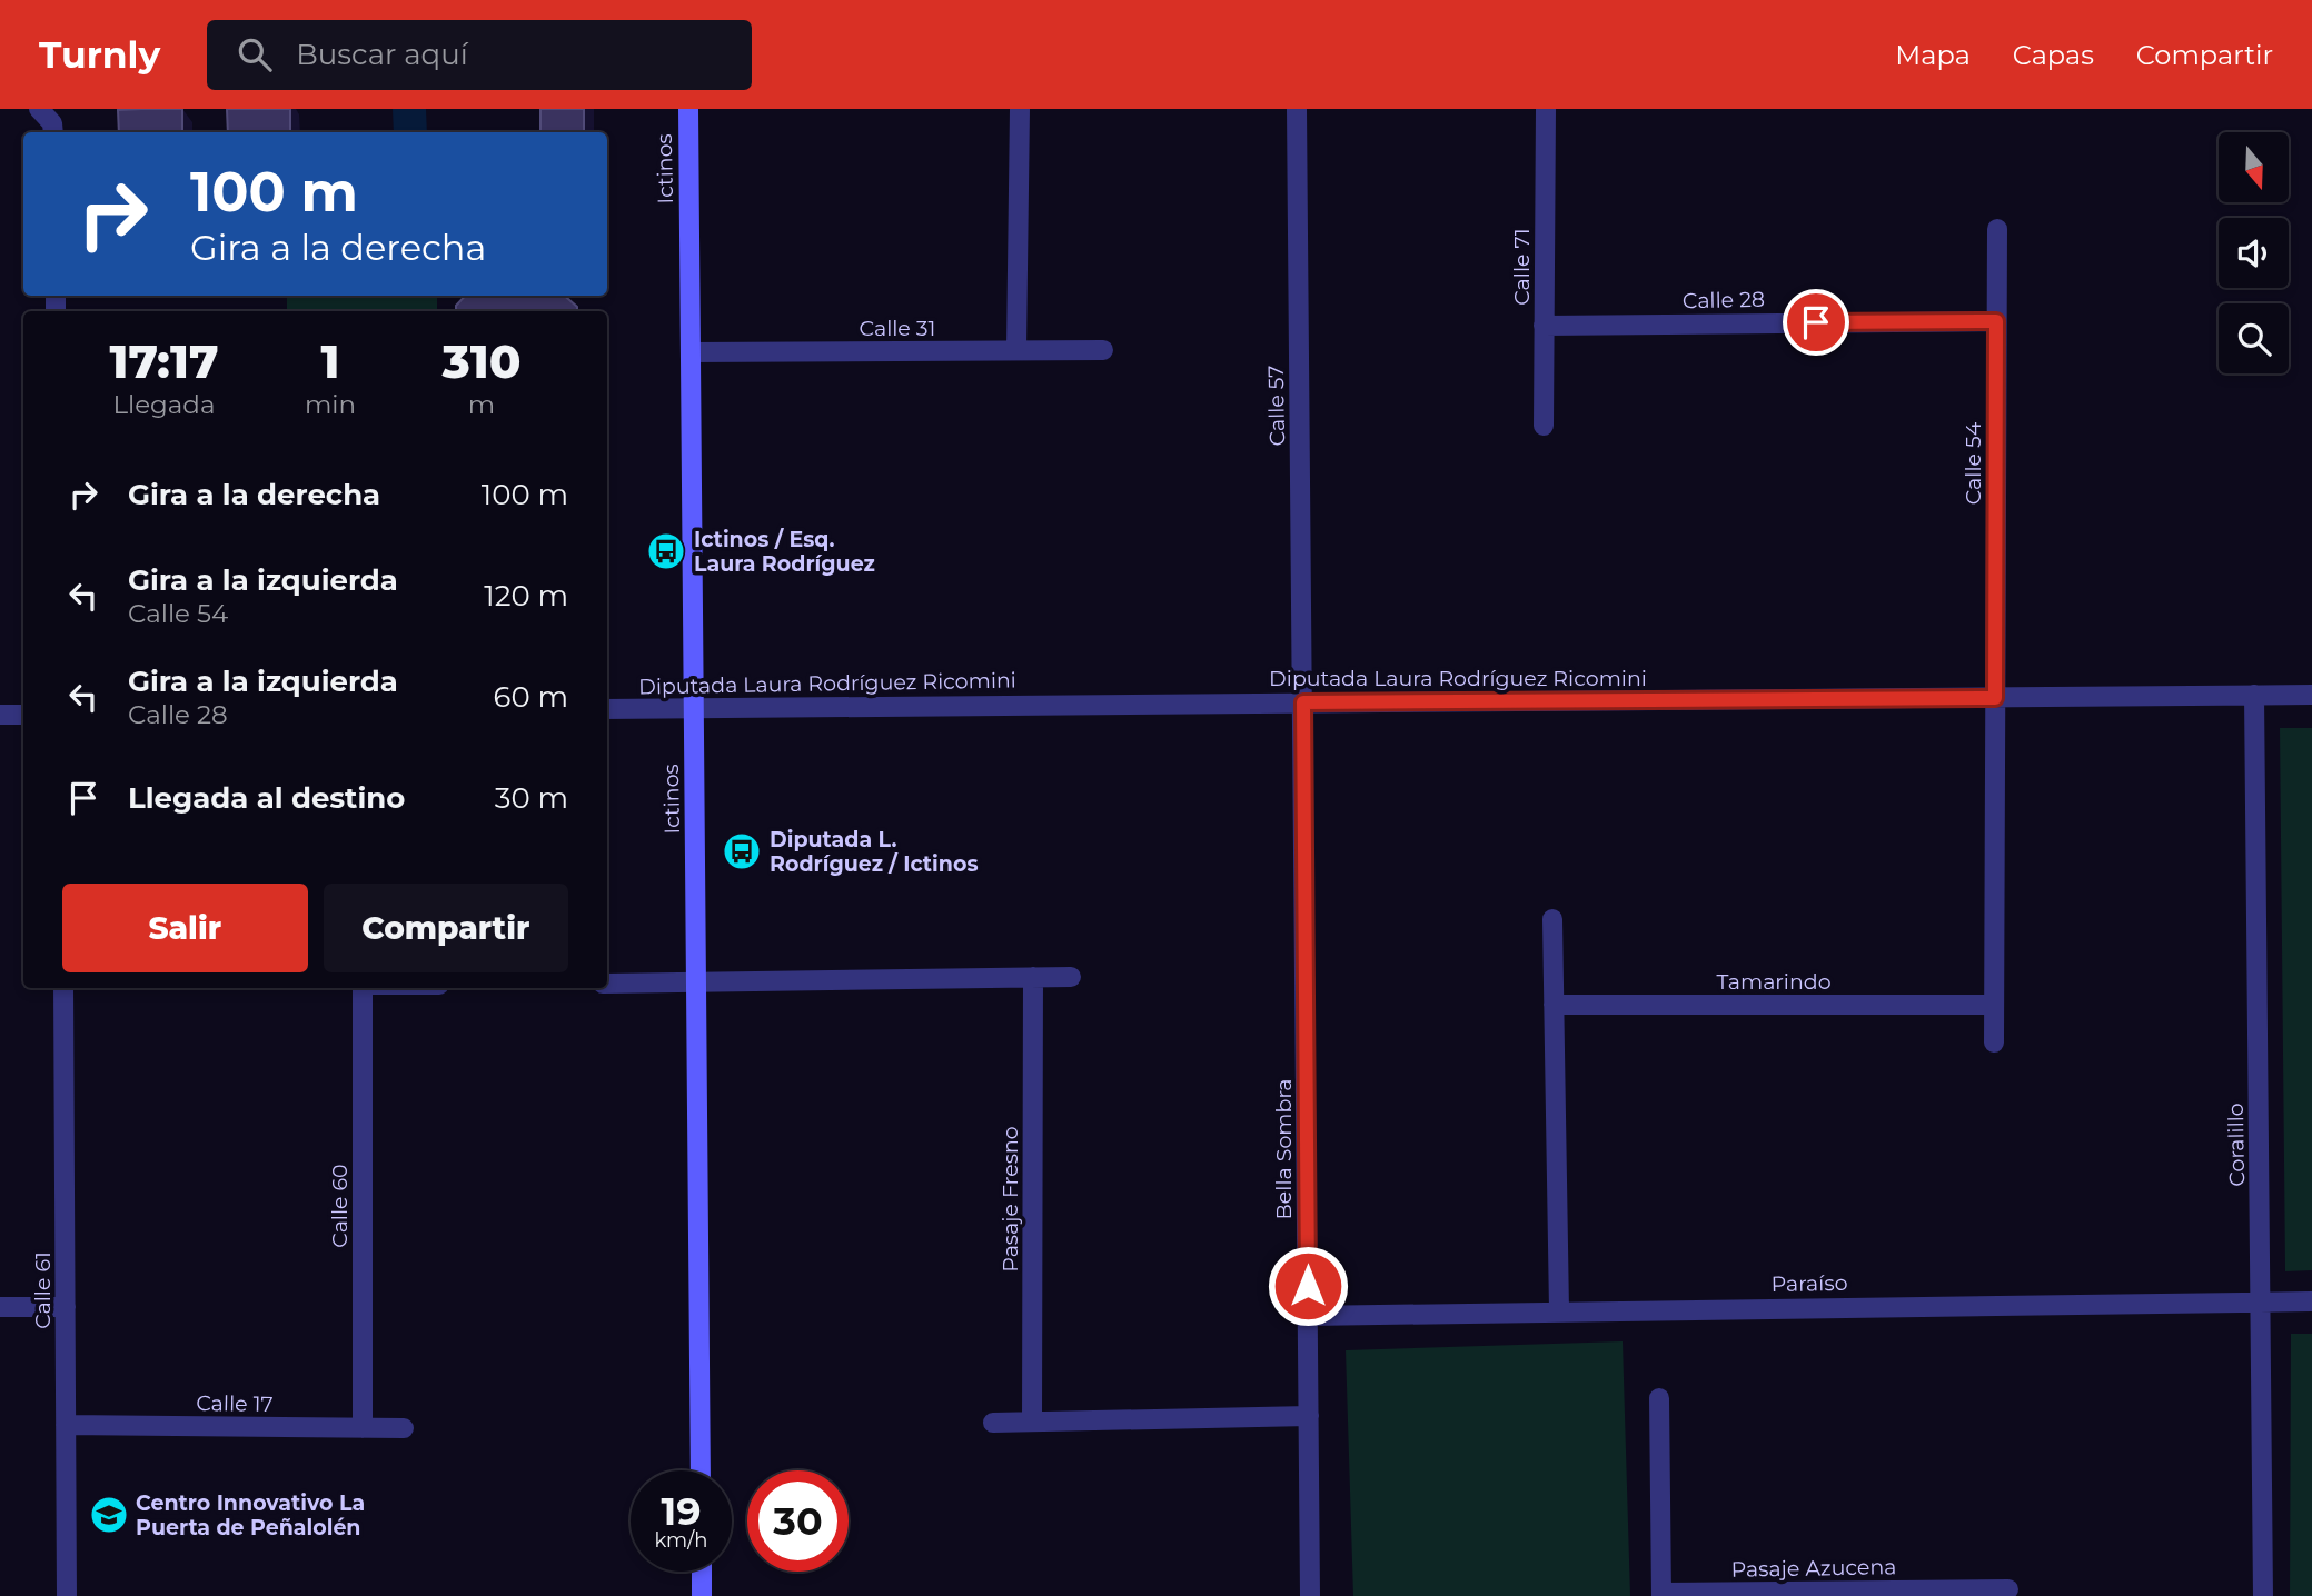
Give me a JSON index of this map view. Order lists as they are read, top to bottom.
{
  "streets": {
    "street": [
      "Ictinos",
      "Calle 71",
      "Calle 28",
      "Calle 31",
      "Calle 57",
      "Calle 54",
      "Diputada Laura Rodríguez Ricomini",
      "Tamarindo",
      "Coralillo",
      "Bella Sombra",
      "Pasaje Fresno",
      "Calle 60",
      "Paraíso",
      "Calle 61",
      "Calle 17",
      "Pasaje Azucena"
    ]
  },
  "crossings": [
    ["Ictinos", "Calle 31"],
    ["Ictinos", "Diputada Laura Rodríguez Ricomini"],
    ["Calle 71", "Calle 28"],
    ["Calle 28", "Calle 54"],
    ["Calle 57", "Diputada Laura Rodríguez Ricomini"],
    ["Calle 57", "Bella Sombra"],
    ["Calle 54", "Diputada Laura Rodríguez Ricomini"],
    ["Diputada Laura Rodríguez Ricomini", "Coralillo"],
    ["Diputada Laura Rodríguez Ricomini", "Bella Sombra"],
    ["Coralillo", "Paraíso"],
    ["Bella Sombra", "Paraíso"],
    ["Calle 60", "Calle 17"],
    ["Calle 61", "Calle 17"]
  ],
  "places": {
    "bus stop": ["Ictinos / Esq. Laura Rodríguez", "Diputada L. Rodríguez / Ictinos"],
    "school or university": ["Centro Innovativo La Puerta de Peñalolén"]
  },
  "north": "bottom",
  "page": {
    "header": "Turnly",
    "search": "Buscar aquí",
    "nav": ["Mapa", "Capas", "Compartir"],
    "turn": ["100 m", "Gira a la derecha"],
    "eta": [
      "17:17",
      "Llegada",
      "1",
      "min",
      "310",
      "m"
    ],
    "list": [
      {
        "name": "Gira a la derecha",
        "value": "100 m"
      },
      {
        "name": "Gira a la izquierda",
        "note": "Calle 54",
        "value": "120 m"
      },
      {
        "name": "Gira a la izquierda",
        "note": "Calle 28",
        "value": "60 m"
      },
      {
        "name": "Llegada al destino",
        "value": "30 m"
      }
    ],
    "buttons": ["Salir", "Compartir"],
    "speed": "19 km/h",
    "limit": "30"
  }
}
